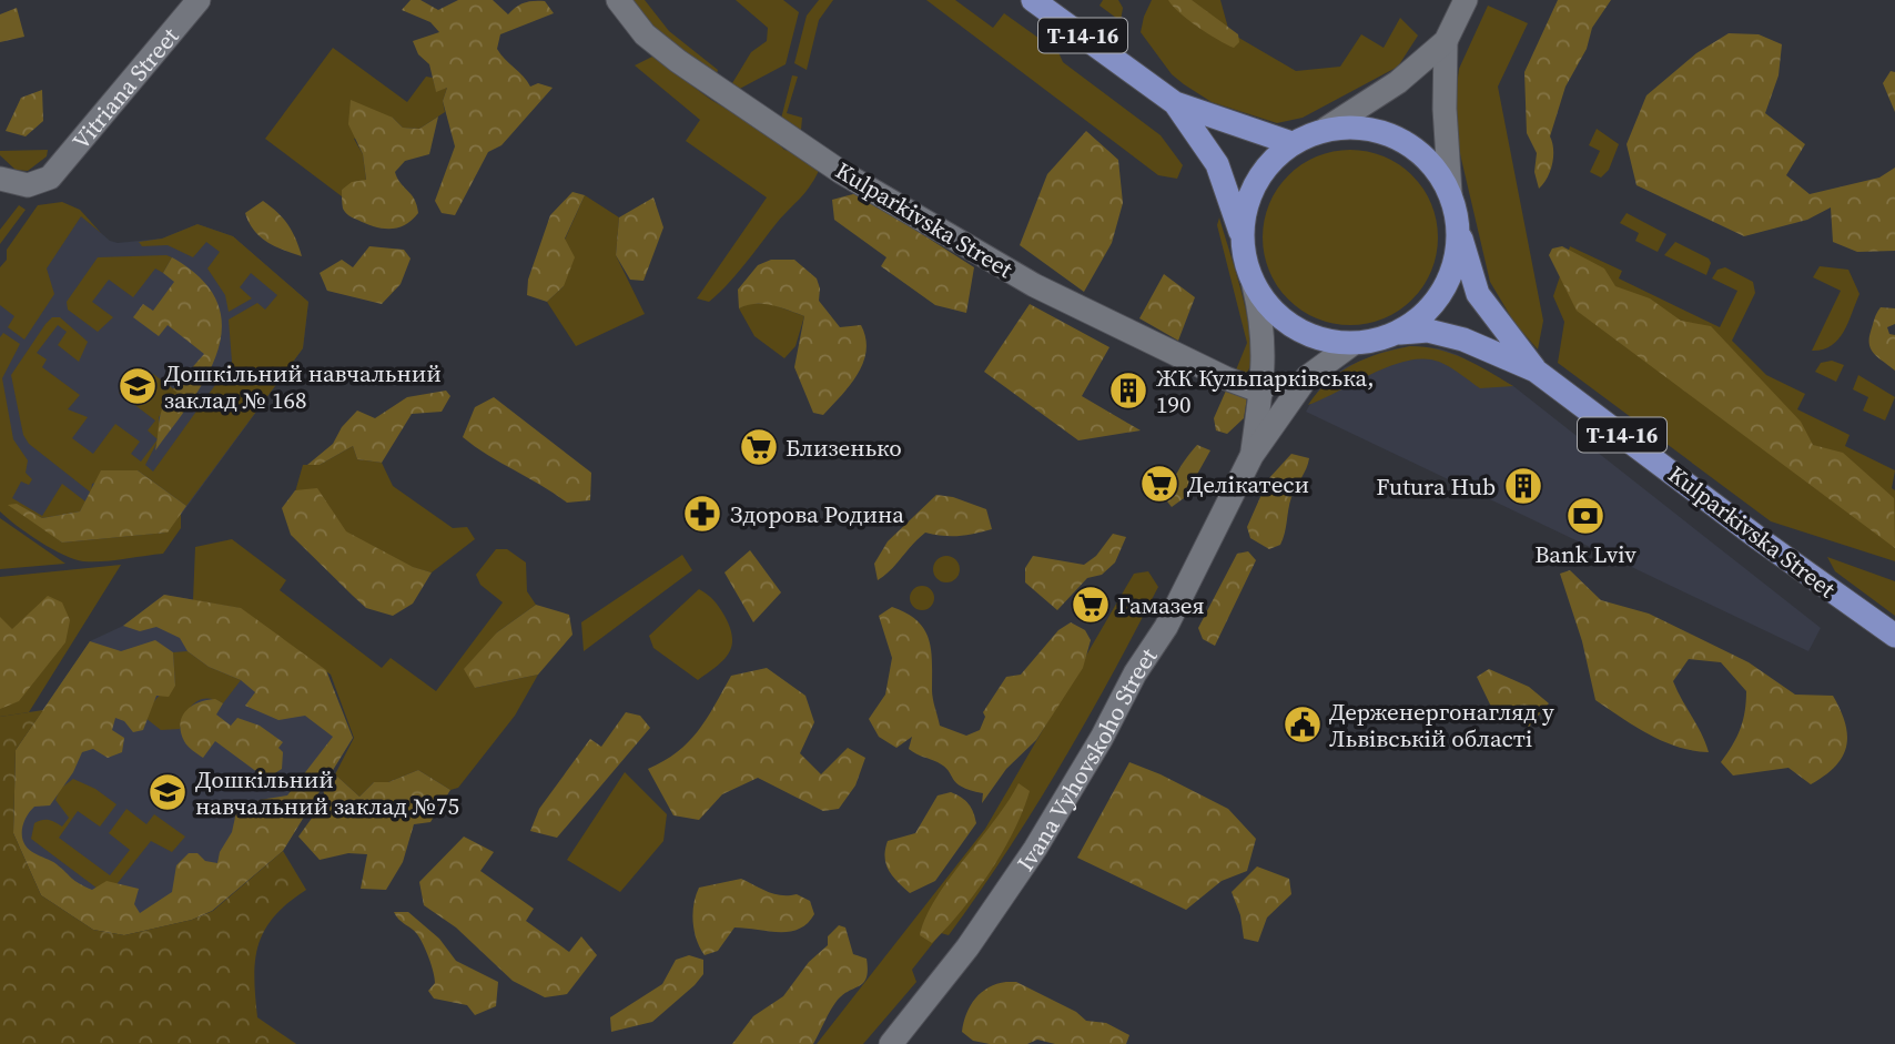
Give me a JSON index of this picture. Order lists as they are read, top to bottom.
{
  "streets": {
    "main road": [
      "Т-14-16",
      "Vitriana Street",
      "Kulparkivska Street",
      "Ivana Vyhovskoho Street"
    ]
  },
  "crossings": [
    ["Т-14-16", "Kulparkivska Street"],
    ["Т-14-16", "Ivana Vyhovskoho Street"],
    ["Kulparkivska Street", "Ivana Vyhovskoho Street"]
  ],
  "places": {
    "school or university": ["Дошкільний навчальний заклад № 168", "Дошкільний навчальний заклад №75"],
    "building": ["ЖК Кульпарківська, 190", "Futura Hub"],
    "supermarket": ["Близенько", "Делікатеси", "Гамазея"],
    "pharmacy": ["Здорова Родина"],
    "bank": ["Bank Lviv"],
    "public building": ["Держенергонагляд у Львівській області"]
  }
}
